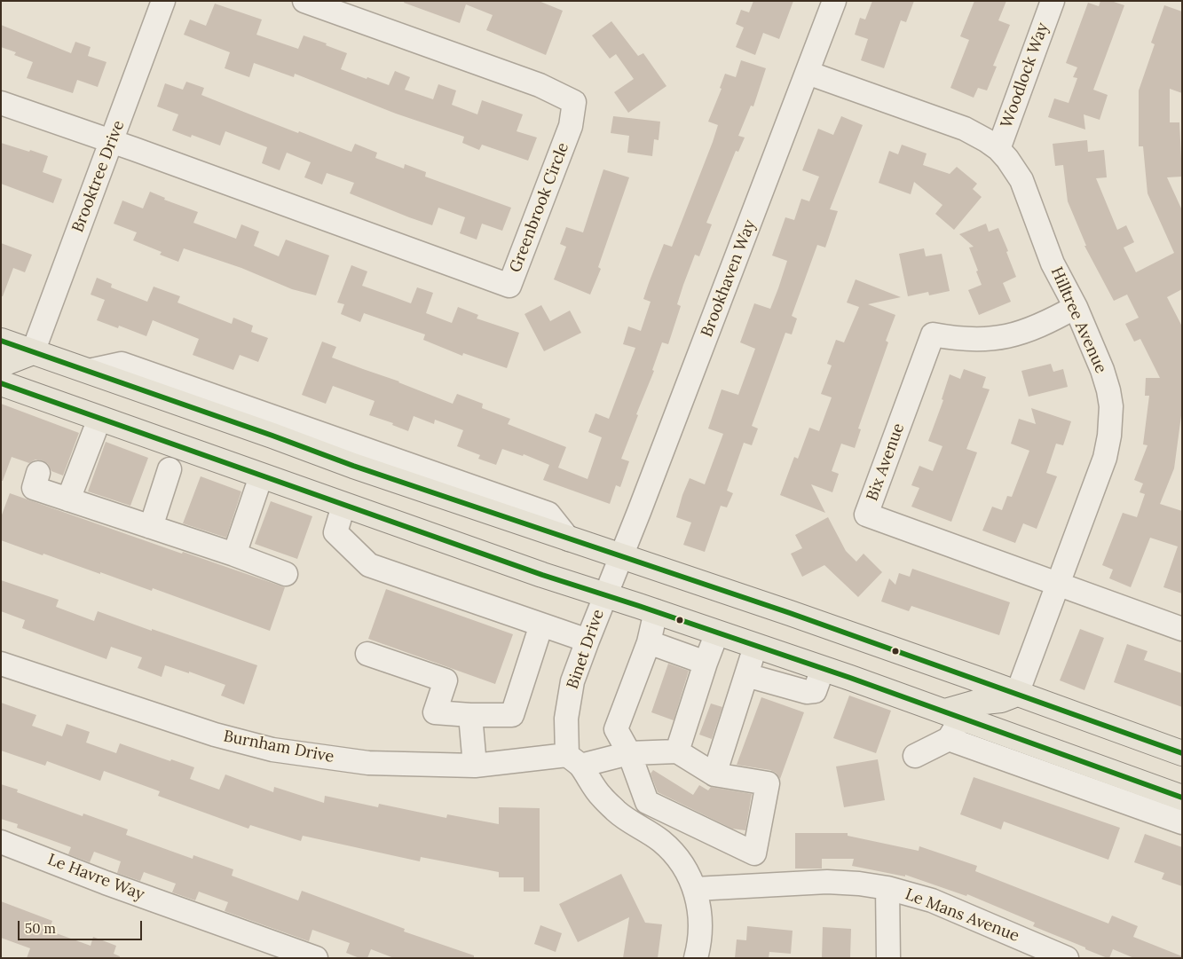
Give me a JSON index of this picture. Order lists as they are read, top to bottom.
{
  "streets": {
    "street": [
      "Woodlock Way",
      "Brooktree Drive",
      "Greenbrook Circle",
      "Brookhaven Way",
      "Hilltree Avenue",
      "Bix Avenue",
      "Binet Drive",
      "Burnham Drive",
      "Le Havre Way",
      "Le Mans Avenue"
    ]
  },
  "crossings": [
    ["Woodlock Way", "Hilltree Avenue"],
    ["Brooktree Drive", "Greenbrook Circle"],
    ["Brookhaven Way", "Hilltree Avenue"],
    ["Brookhaven Way", "Binet Drive"],
    ["Hilltree Avenue", "Bix Avenue"],
    ["Binet Drive", "Burnham Drive"]
  ],
  "scale_bar": "50 m"
}
